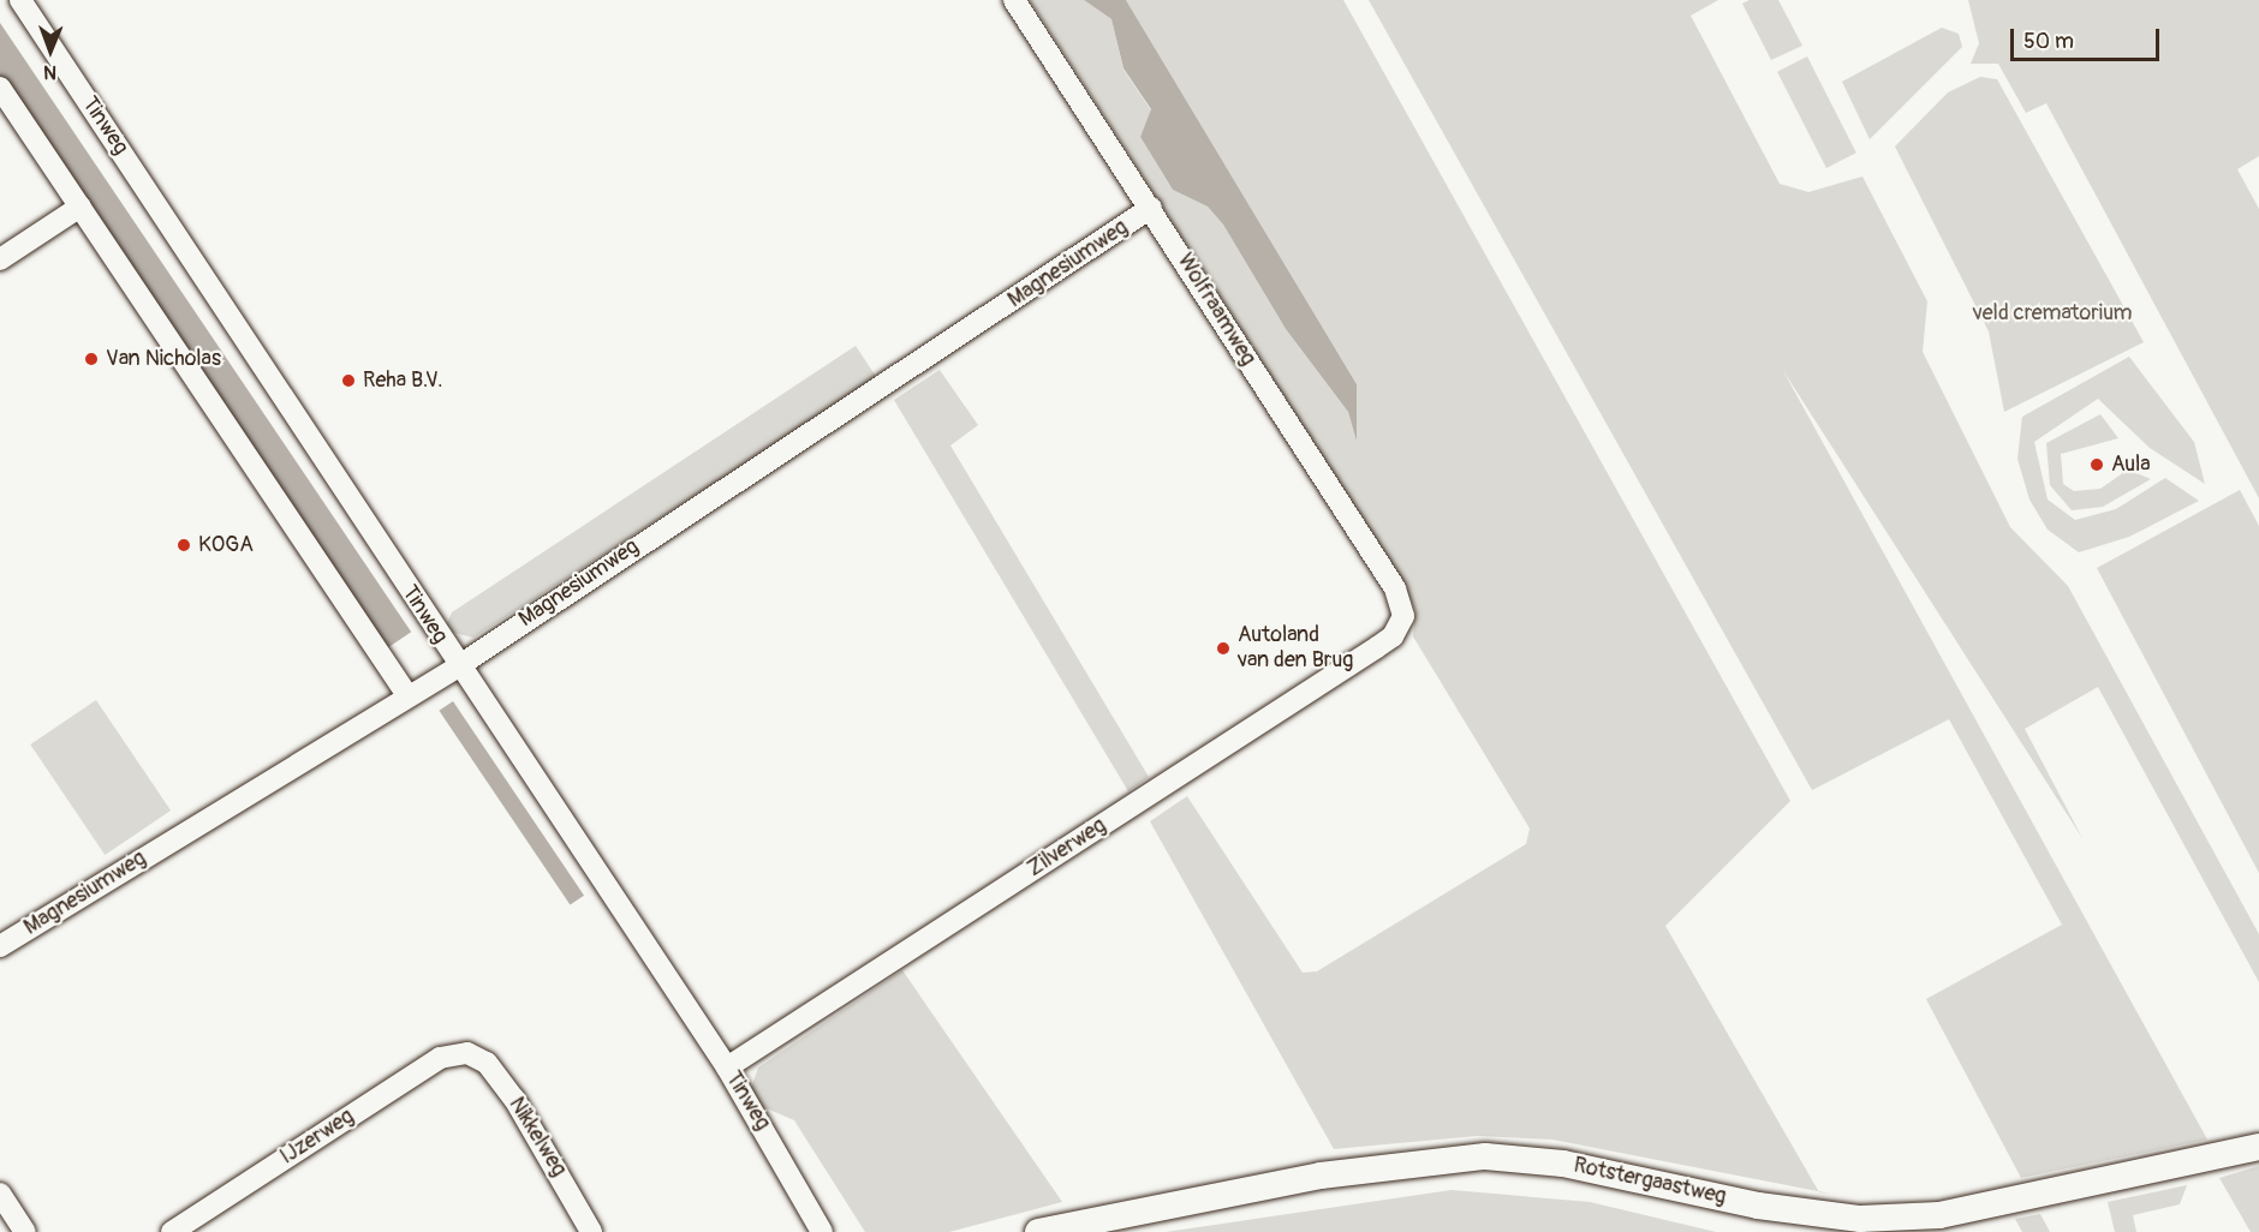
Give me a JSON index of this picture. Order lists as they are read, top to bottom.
{
  "streets": {
    "street": [
      "Tinweg",
      "Magnesiumweg",
      "Wolfraamweg",
      "Zilverweg",
      "IJzerweg",
      "Nikkelweg",
      "Rotstergaastweg"
    ]
  },
  "crossings": [
    ["Tinweg", "Magnesiumweg"],
    ["Tinweg", "Zilverweg"],
    ["Magnesiumweg", "Wolfraamweg"],
    ["Wolfraamweg", "Zilverweg"],
    ["IJzerweg", "Nikkelweg"]
  ],
  "parks": ["veld crematorium"],
  "places": [
    "Van Nicholas",
    "Reha B.V.",
    "Aula",
    "KOGA",
    "Autoland van den Brug"
  ],
  "scale_bar": "50 m",
  "north": "bottom"
}
